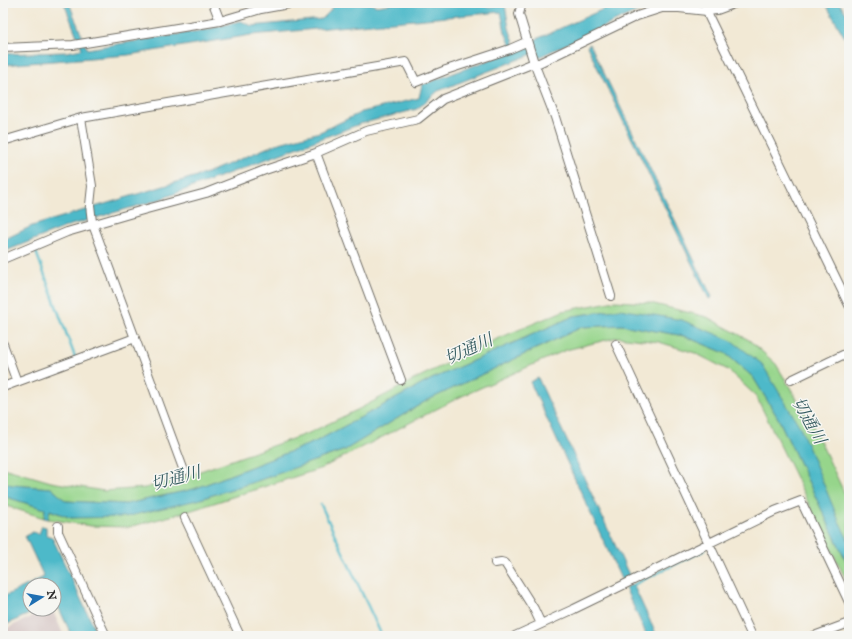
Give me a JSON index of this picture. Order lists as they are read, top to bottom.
{
  "water": ["切通川"],
  "north": "right"
}
